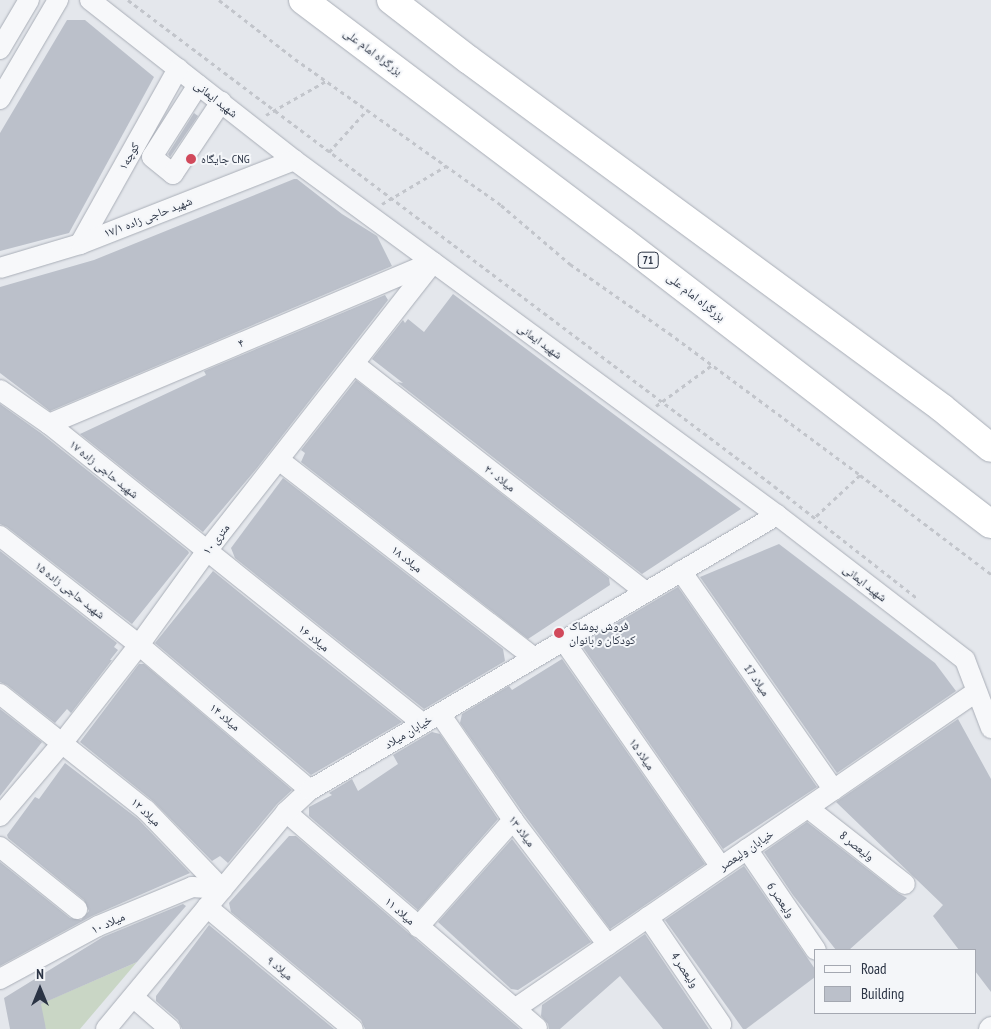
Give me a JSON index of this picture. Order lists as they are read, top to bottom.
{
  "streets": {
    "highway": ["بزرگراه امام علی", "71"],
    "street": [
      "شهید ایمانی",
      "کوچه۱",
      "شهید حاجی زاده ۱۷/۱",
      "۴",
      "شهید حاجی زاده ۱۷",
      "میلاد ۲۰",
      "۱۰ متری",
      "میلاد ۱۸",
      "شهید حاجی زاده ۱۵",
      "میلاد ۱۶",
      "میلاد 17",
      "میلاد ۱۴",
      "خیابان میلاد",
      "میلاد ۱۵",
      "میلاد ۱۲",
      "میلاد ۱۳",
      "ولیعصر 8",
      "خیابان ولیعصر",
      "ولیعصر 6",
      "میلاد ۱۱",
      "میلاد ۱۰",
      "میلاد ۹",
      "ولیعصر 4"
    ]
  },
  "crossings": [
    ["شهید ایمانی", "کوچه۱"],
    ["شهید ایمانی", "شهید حاجی زاده ۱۷/۱"],
    ["شهید ایمانی", "۴"],
    ["شهید ایمانی", "۱۰ متری"],
    ["شهید ایمانی", "خیابان میلاد"],
    ["شهید ایمانی", "خیابان ولیعصر"],
    ["کوچه۱", "شهید حاجی زاده ۱۷/۱"],
    ["۴", "شهید حاجی زاده ۱۷"],
    ["۴", "۱۰ متری"],
    ["شهید حاجی زاده ۱۷", "۱۰ متری"],
    ["شهید حاجی زاده ۱۷", "میلاد ۱۶"],
    ["میلاد ۲۰", "۱۰ متری"],
    ["میلاد ۲۰", "خیابان میلاد"],
    ["۱۰ متری", "میلاد ۱۸"],
    ["۱۰ متری", "شهید حاجی زاده ۱۵"],
    ["۱۰ متری", "میلاد ۱۶"],
    ["۱۰ متری", "میلاد ۱۴"],
    ["۱۰ متری", "میلاد ۱۲"],
    ["میلاد ۱۸", "خیابان میلاد"],
    ["شهید حاجی زاده ۱۵", "میلاد ۱۴"],
    ["میلاد ۱۶", "خیابان میلاد"],
    ["میلاد 17", "خیابان میلاد"],
    ["میلاد 17", "خیابان ولیعصر"],
    ["میلاد ۱۴", "خیابان میلاد"],
    ["خیابان میلاد", "میلاد ۱۵"],
    ["خیابان میلاد", "میلاد ۱۲"],
    ["خیابان میلاد", "میلاد ۱۳"],
    ["خیابان میلاد", "میلاد ۱۱"],
    ["خیابان میلاد", "میلاد ۱۰"],
    ["خیابان میلاد", "میلاد ۹"],
    ["میلاد ۱۵", "خیابان ولیعصر"],
    ["میلاد ۱۲", "میلاد ۱۰"],
    ["میلاد ۱۳", "خیابان ولیعصر"],
    ["ولیعصر 8", "خیابان ولیعصر"],
    ["خیابان ولیعصر", "ولیعصر 6"],
    ["خیابان ولیعصر", "میلاد ۱۱"],
    ["خیابان ولیعصر", "ولیعصر 4"]
  ],
  "places": ["جایگاه CNG", "فروش پوشاک کودکان و بانوان"],
  "legend": ["Road", "Building"],
  "north": "top"
}
